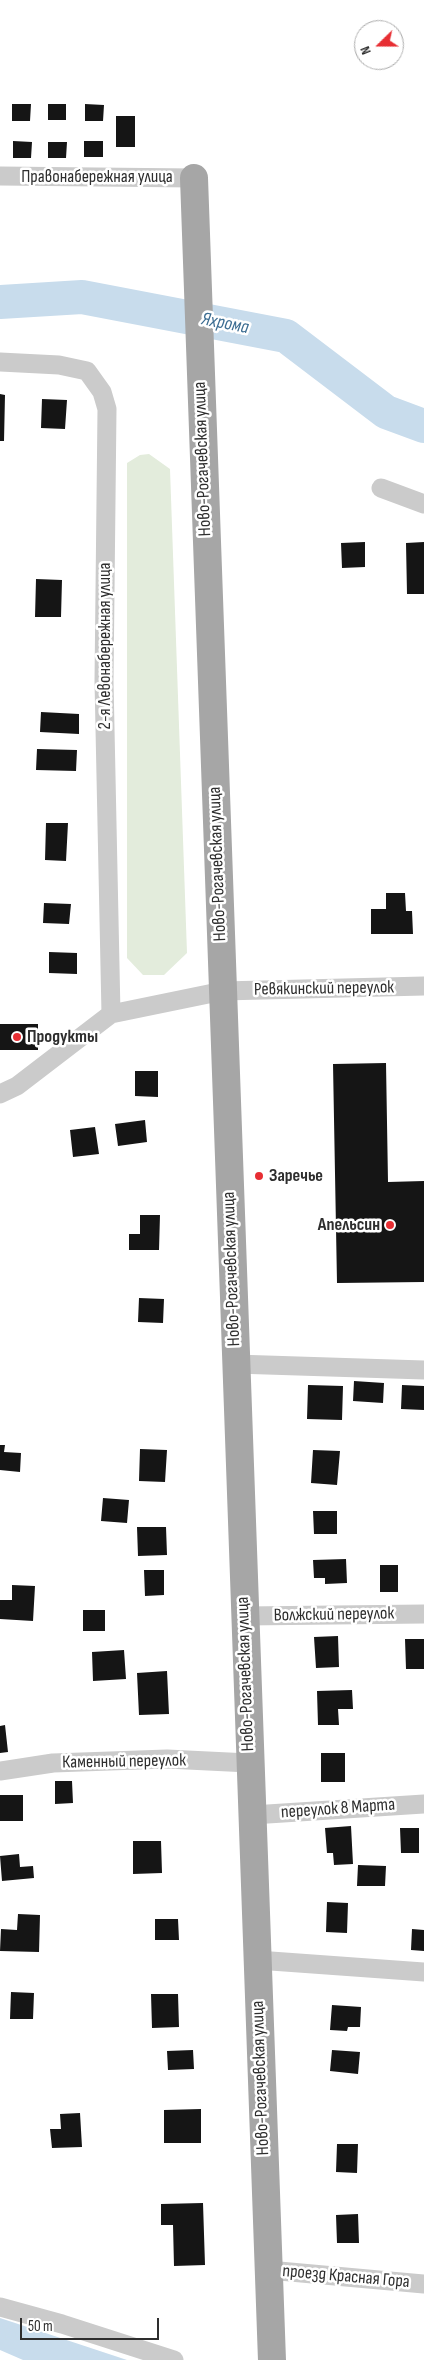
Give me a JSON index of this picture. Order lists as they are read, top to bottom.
{
  "streets": {
    "main road": ["Ново-Рогачевская улица"],
    "street": [
      "Правонабережная улица",
      "2-я Левонабережная улица",
      "Ревякинский переулок",
      "Волжский переулок",
      "Каменный переулок",
      "переулок 8 Марта",
      "проезд Красная Гора"
    ]
  },
  "crossings": [
    ["Правонабережная улица", "Ново-Рогачевская улица"],
    ["Ново-Рогачевская улица", "Ревякинский переулок"],
    ["Ново-Рогачевская улица", "Волжский переулок"],
    ["Ново-Рогачевская улица", "Каменный переулок"],
    ["Ново-Рогачевская улица", "переулок 8 Марта"],
    ["Ново-Рогачевская улица", "проезд Красная Гора"],
    ["2-я Левонабережная улица", "Ревякинский переулок"]
  ],
  "water": ["Яхрома"],
  "places": ["Продукты", "Заречье", "Апельсин"],
  "scale_bar": "50 m",
  "north": "left"
}
